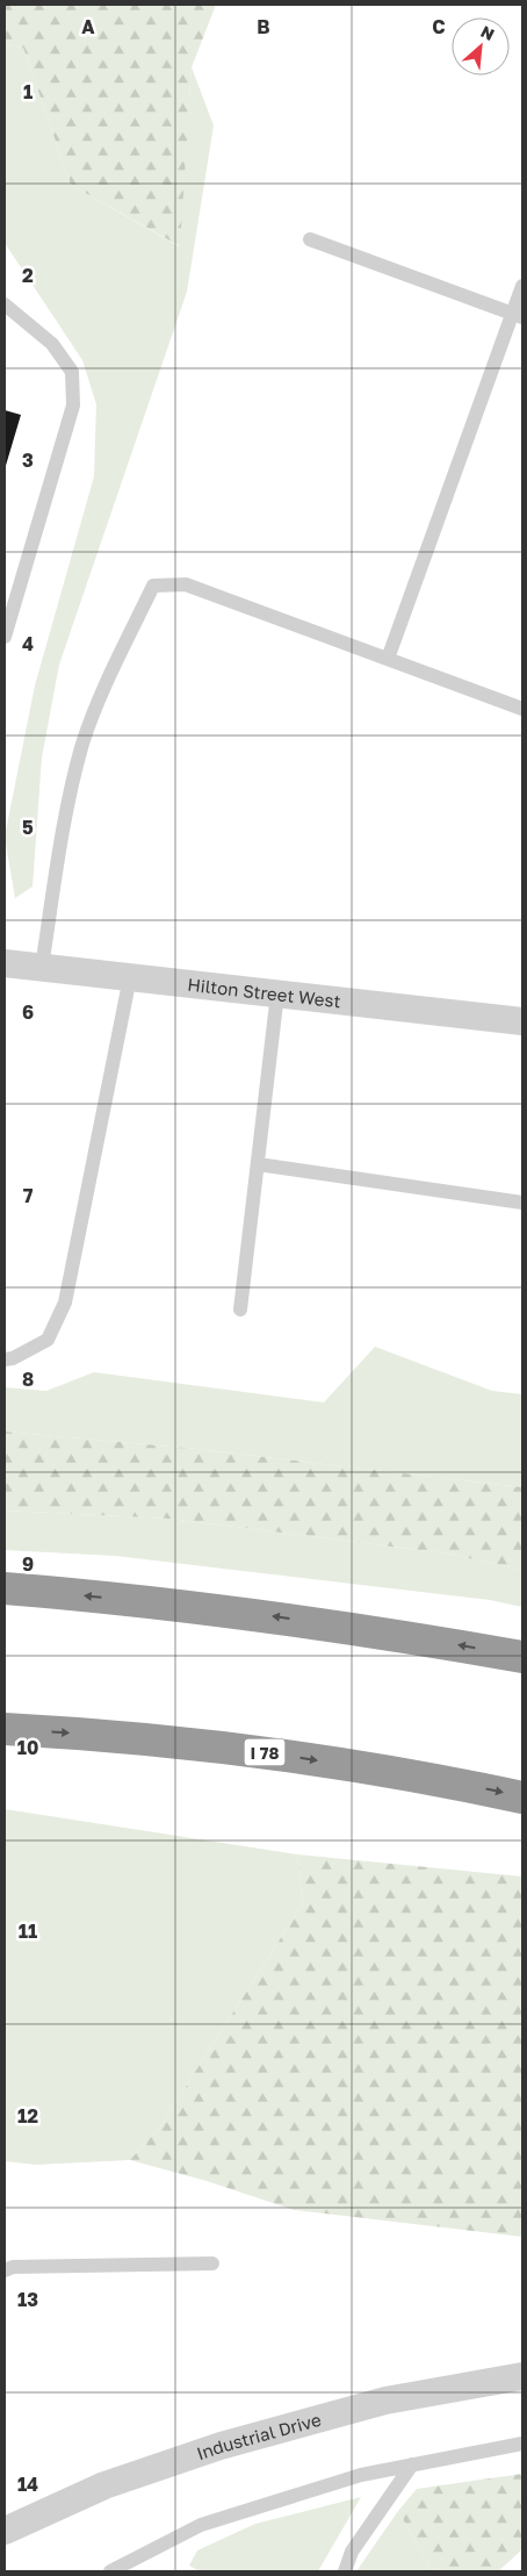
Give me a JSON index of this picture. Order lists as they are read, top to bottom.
{
  "streets": {
    "highway": ["I 78"],
    "street": ["Hilton Street West", "Industrial Drive"]
  },
  "north": "top right",
  "grid": {
    "columns": ["A", "B", "C"],
    "rows": [
      "1",
      "2",
      "3",
      "4",
      "5",
      "6",
      "7",
      "8",
      "9",
      "10",
      "11",
      "12",
      "13",
      "14"
    ]
  }
}
